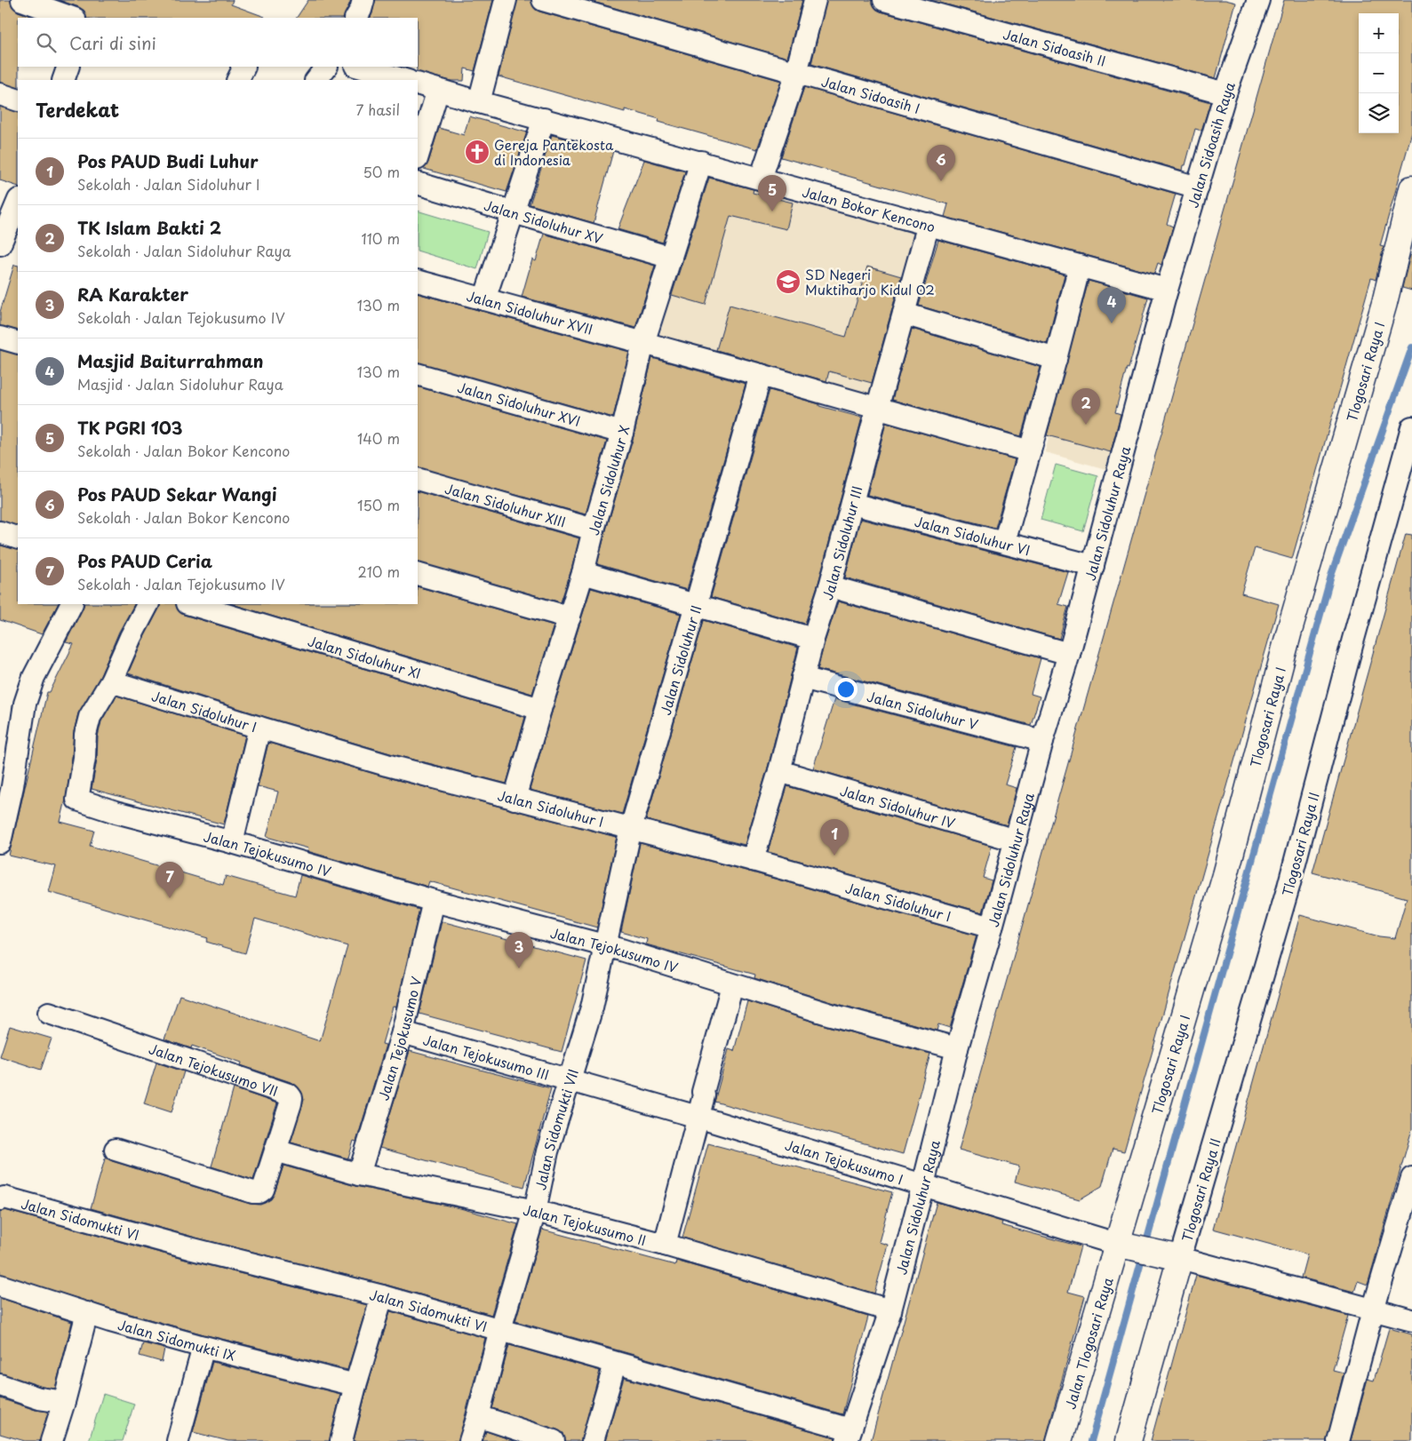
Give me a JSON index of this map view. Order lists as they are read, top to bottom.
{
  "streets": {
    "street": [
      "Jalan Sidoasih II",
      "Jalan Sidoasih I",
      "Jalan Sidoasih Raya",
      "Jalan Bokor Kencono",
      "Jalan Sidoluhur XV",
      "Jalan Sidoluhur XVII",
      "Tlogosari Raya I",
      "Jalan Sidoluhur XVI",
      "Jalan Sidoluhur X",
      "Jalan Sidoluhur XIII",
      "Jalan Sidoluhur Raya",
      "Jalan Sidoluhur VI",
      "Jalan Sidoluhur III",
      "Jalan Sidoluhur XI",
      "Jalan Sidoluhur II",
      "Jalan Sidoluhur V",
      "Jalan Sidoluhur I",
      "Jalan Sidoluhur IV",
      "Tlogosari Raya II",
      "Jalan Tejokusumo IV",
      "Jalan Tejokusumo V",
      "Jalan Tejokusumo III",
      "Jalan Tejokusumo VII",
      "Jalan Sidomukti VII",
      "Jalan Tejokusumo I",
      "Jalan Sidomukti VI",
      "Jalan Tejokusumo II",
      "Jalan Sidomukti IX",
      "Jalan Tlogosari Raya"
    ]
  },
  "crossings": [
    ["Jalan Sidoasih II", "Jalan Sidoasih Raya"],
    ["Jalan Sidoasih I", "Jalan Sidoasih Raya"],
    ["Jalan Sidoasih Raya", "Jalan Bokor Kencono"],
    ["Jalan Sidoasih Raya", "Jalan Sidoluhur Raya"],
    ["Jalan Bokor Kencono", "Jalan Sidoluhur X"],
    ["Jalan Bokor Kencono", "Jalan Sidoluhur Raya"],
    ["Jalan Bokor Kencono", "Jalan Sidoluhur III"],
    ["Jalan Sidoluhur XV", "Jalan Sidoluhur X"],
    ["Jalan Sidoluhur XVII", "Jalan Sidoluhur X"],
    ["Jalan Sidoluhur XVII", "Jalan Sidoluhur III"],
    ["Jalan Sidoluhur XVII", "Jalan Sidoluhur II"],
    ["Tlogosari Raya I", "Jalan Tejokusumo I"],
    ["Tlogosari Raya I", "Jalan Tlogosari Raya"],
    ["Jalan Sidoluhur XVI", "Jalan Sidoluhur X"],
    ["Jalan Sidoluhur X", "Jalan Sidoluhur XIII"],
    ["Jalan Sidoluhur X", "Jalan Sidoluhur XI"],
    ["Jalan Sidoluhur X", "Jalan Sidoluhur I"],
    ["Jalan Sidoluhur Raya", "Jalan Sidoluhur VI"],
    ["Jalan Sidoluhur Raya", "Jalan Sidoluhur V"],
    ["Jalan Sidoluhur Raya", "Jalan Sidoluhur I"],
    ["Jalan Sidoluhur Raya", "Jalan Sidoluhur IV"],
    ["Jalan Sidoluhur Raya", "Jalan Tejokusumo IV"],
    ["Jalan Sidoluhur Raya", "Jalan Tejokusumo I"],
    ["Jalan Sidoluhur Raya", "Jalan Sidomukti VI"],
    ["Jalan Sidoluhur Raya", "Jalan Tejokusumo II"],
    ["Jalan Sidoluhur VI", "Jalan Sidoluhur III"],
    ["Jalan Sidoluhur III", "Jalan Sidoluhur V"],
    ["Jalan Sidoluhur III", "Jalan Sidoluhur I"],
    ["Jalan Sidoluhur III", "Jalan Sidoluhur IV"],
    ["Jalan Sidoluhur II", "Jalan Sidoluhur I"],
    ["Jalan Sidoluhur II", "Jalan Tejokusumo IV"],
    ["Jalan Sidoluhur II", "Jalan Sidomukti VII"],
    ["Jalan Sidoluhur I", "Jalan Tejokusumo IV"],
    ["Jalan Tejokusumo IV", "Jalan Tejokusumo V"],
    ["Jalan Tejokusumo IV", "Jalan Sidomukti VII"],
    ["Jalan Tejokusumo V", "Jalan Tejokusumo III"],
    ["Jalan Tejokusumo V", "Jalan Tejokusumo II"],
    ["Jalan Tejokusumo III", "Jalan Sidomukti VII"],
    ["Jalan Tejokusumo III", "Jalan Tejokusumo I"],
    ["Jalan Tejokusumo VII", "Jalan Tejokusumo II"],
    ["Jalan Sidomukti VII", "Jalan Sidomukti VI"],
    ["Jalan Sidomukti VII", "Jalan Tejokusumo II"],
    ["Jalan Tejokusumo I", "Jalan Tlogosari Raya"]
  ],
  "places": {
    "church": ["Gereja Pantekosta di Indonesia"],
    "school or university": ["SD Negeri Muktiharjo Kidul 02"]
  },
  "page": {
    "map_buttons": ["+", "−"],
    "search": "Cari di sini",
    "heading": ["Terdekat", "7 hasil"],
    "list": [
      {
        "mark": "1",
        "name": "Pos PAUD Budi Luhur",
        "note": "Sekolah · Jalan Sidoluhur I",
        "value": "50 m"
      },
      {
        "mark": "2",
        "name": "TK Islam Bakti 2",
        "note": "Sekolah · Jalan Sidoluhur Raya",
        "value": "110 m"
      },
      {
        "mark": "3",
        "name": "RA Karakter",
        "note": "Sekolah · Jalan Tejokusumo IV",
        "value": "130 m"
      },
      {
        "mark": "4",
        "name": "Masjid Baiturrahman",
        "note": "Masjid · Jalan Sidoluhur Raya",
        "value": "130 m"
      },
      {
        "mark": "5",
        "name": "TK PGRI 103",
        "note": "Sekolah · Jalan Bokor Kencono",
        "value": "140 m"
      },
      {
        "mark": "6",
        "name": "Pos PAUD Sekar Wangi",
        "note": "Sekolah · Jalan Bokor Kencono",
        "value": "150 m"
      },
      {
        "mark": "7",
        "name": "Pos PAUD Ceria",
        "note": "Sekolah · Jalan Tejokusumo IV",
        "value": "210 m"
      }
    ],
    "pins": [
      "6",
      "5",
      "4",
      "2",
      "1",
      "7",
      "3"
    ]
  }
}
